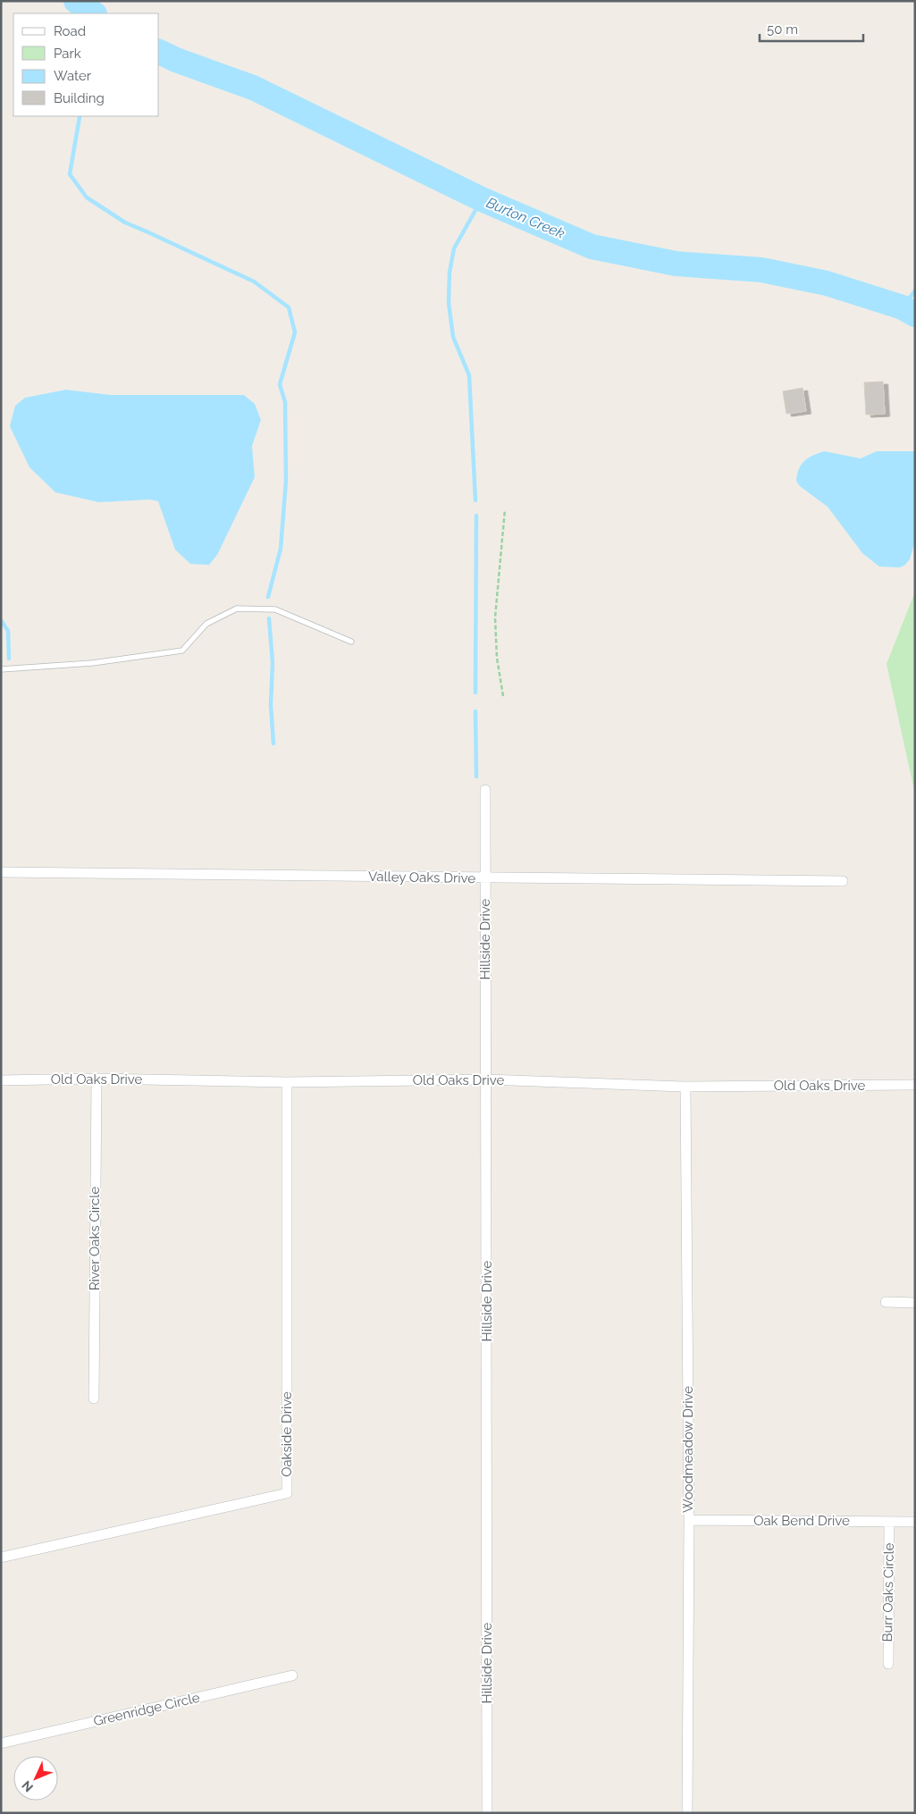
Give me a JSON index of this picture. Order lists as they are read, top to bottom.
{
  "streets": {
    "street": [
      "Valley Oaks Drive",
      "Hillside Drive",
      "Old Oaks Drive",
      "River Oaks Circle",
      "Oakside Drive",
      "Woodmeadow Drive",
      "Oak Bend Drive",
      "Burr Oaks Circle",
      "Greenridge Circle"
    ]
  },
  "crossings": [
    ["Valley Oaks Drive", "Hillside Drive"],
    ["Hillside Drive", "Old Oaks Drive"],
    ["Old Oaks Drive", "River Oaks Circle"],
    ["Old Oaks Drive", "Oakside Drive"],
    ["Old Oaks Drive", "Woodmeadow Drive"],
    ["Woodmeadow Drive", "Oak Bend Drive"],
    ["Oak Bend Drive", "Burr Oaks Circle"]
  ],
  "water": ["Burton Creek"],
  "legend": [
    "Road",
    "Park",
    "Water",
    "Building"
  ],
  "scale_bar": "50 m",
  "north": "bottom left"
}
